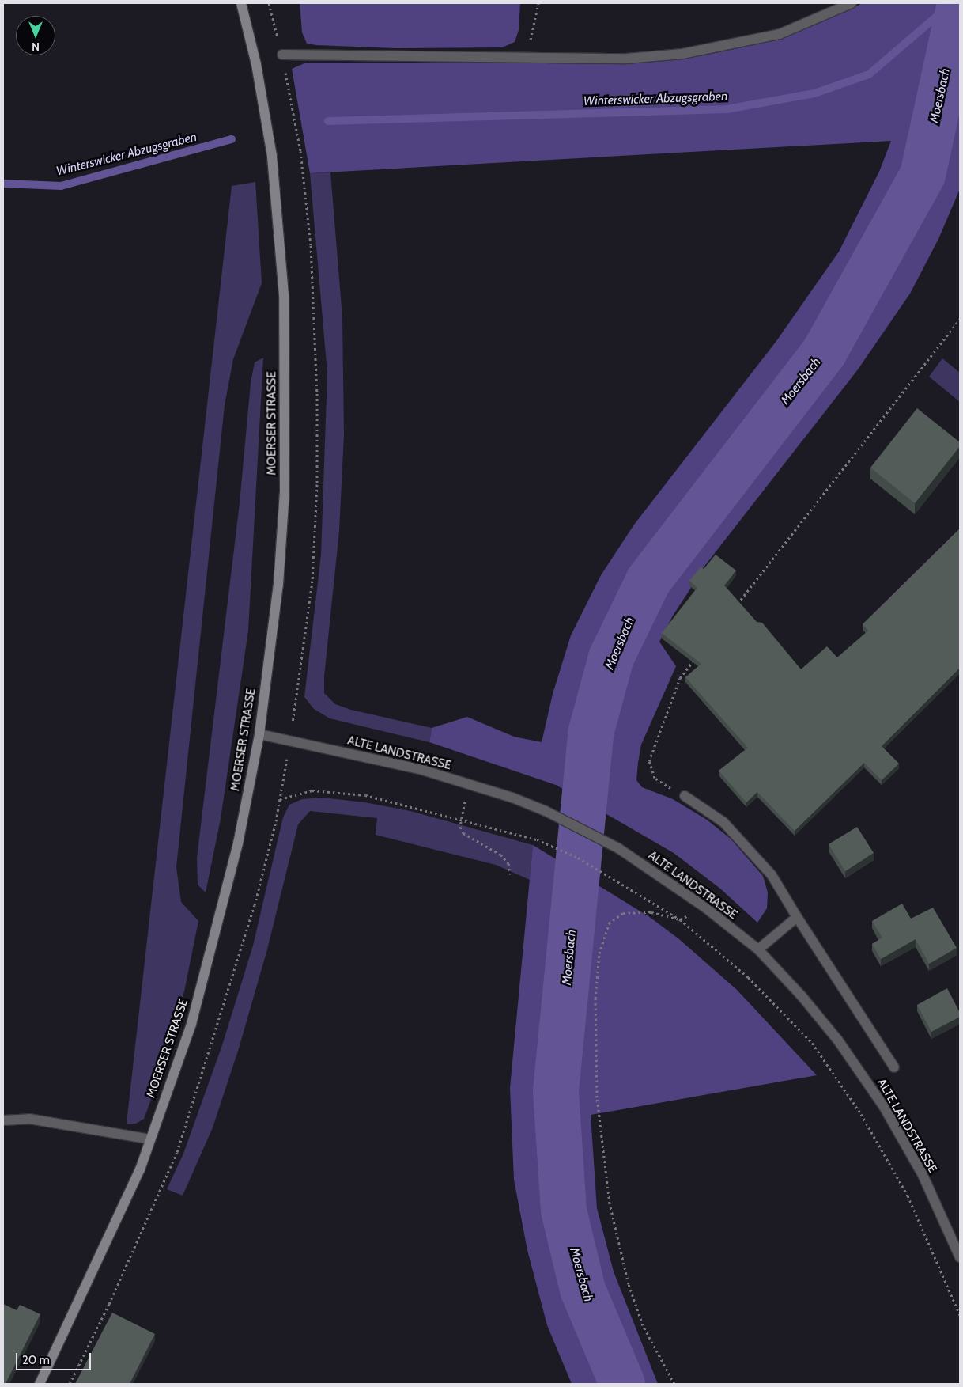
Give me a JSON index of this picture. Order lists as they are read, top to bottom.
{
  "streets": {
    "main road": ["MOERSER STRASSE"],
    "street": ["ALTE LANDSTRASSE"]
  },
  "crossings": [
    ["MOERSER STRASSE", "ALTE LANDSTRASSE"]
  ],
  "water": ["Moersbach", "Winterswicker Abzugsgraben"],
  "scale_bar": "20 m",
  "north": "bottom"
}
